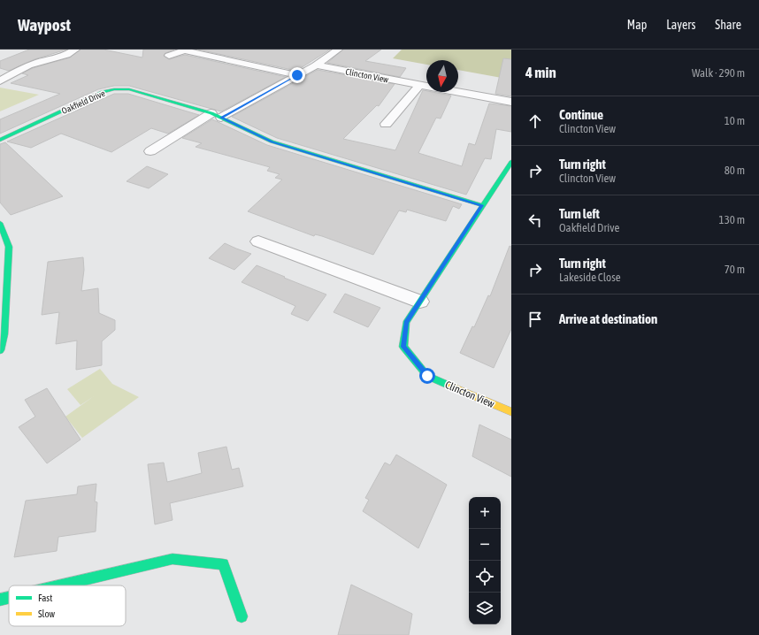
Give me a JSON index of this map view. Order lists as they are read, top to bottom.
{
  "streets": {
    "street": ["Clincton View", "Oakfield Drive"]
  },
  "crossings": [
    ["Clincton View", "Oakfield Drive"]
  ],
  "legend": ["Fast", "Slow"],
  "north": "bottom",
  "page": {
    "header": "Waypost",
    "nav": ["Map", "Layers", "Share"],
    "heading": ["4 min", "Walk · 290 m"],
    "list": [
      ["Continue", "Clincton View", "10 m"],
      ["Turn right", "Clincton View", "80 m"],
      ["Turn left", "Oakfield Drive", "130 m"],
      ["Turn right", "Lakeside Close", "70 m"],
      "Arrive at destination"
    ],
    "map_buttons": ["+", "−"]
  }
}
